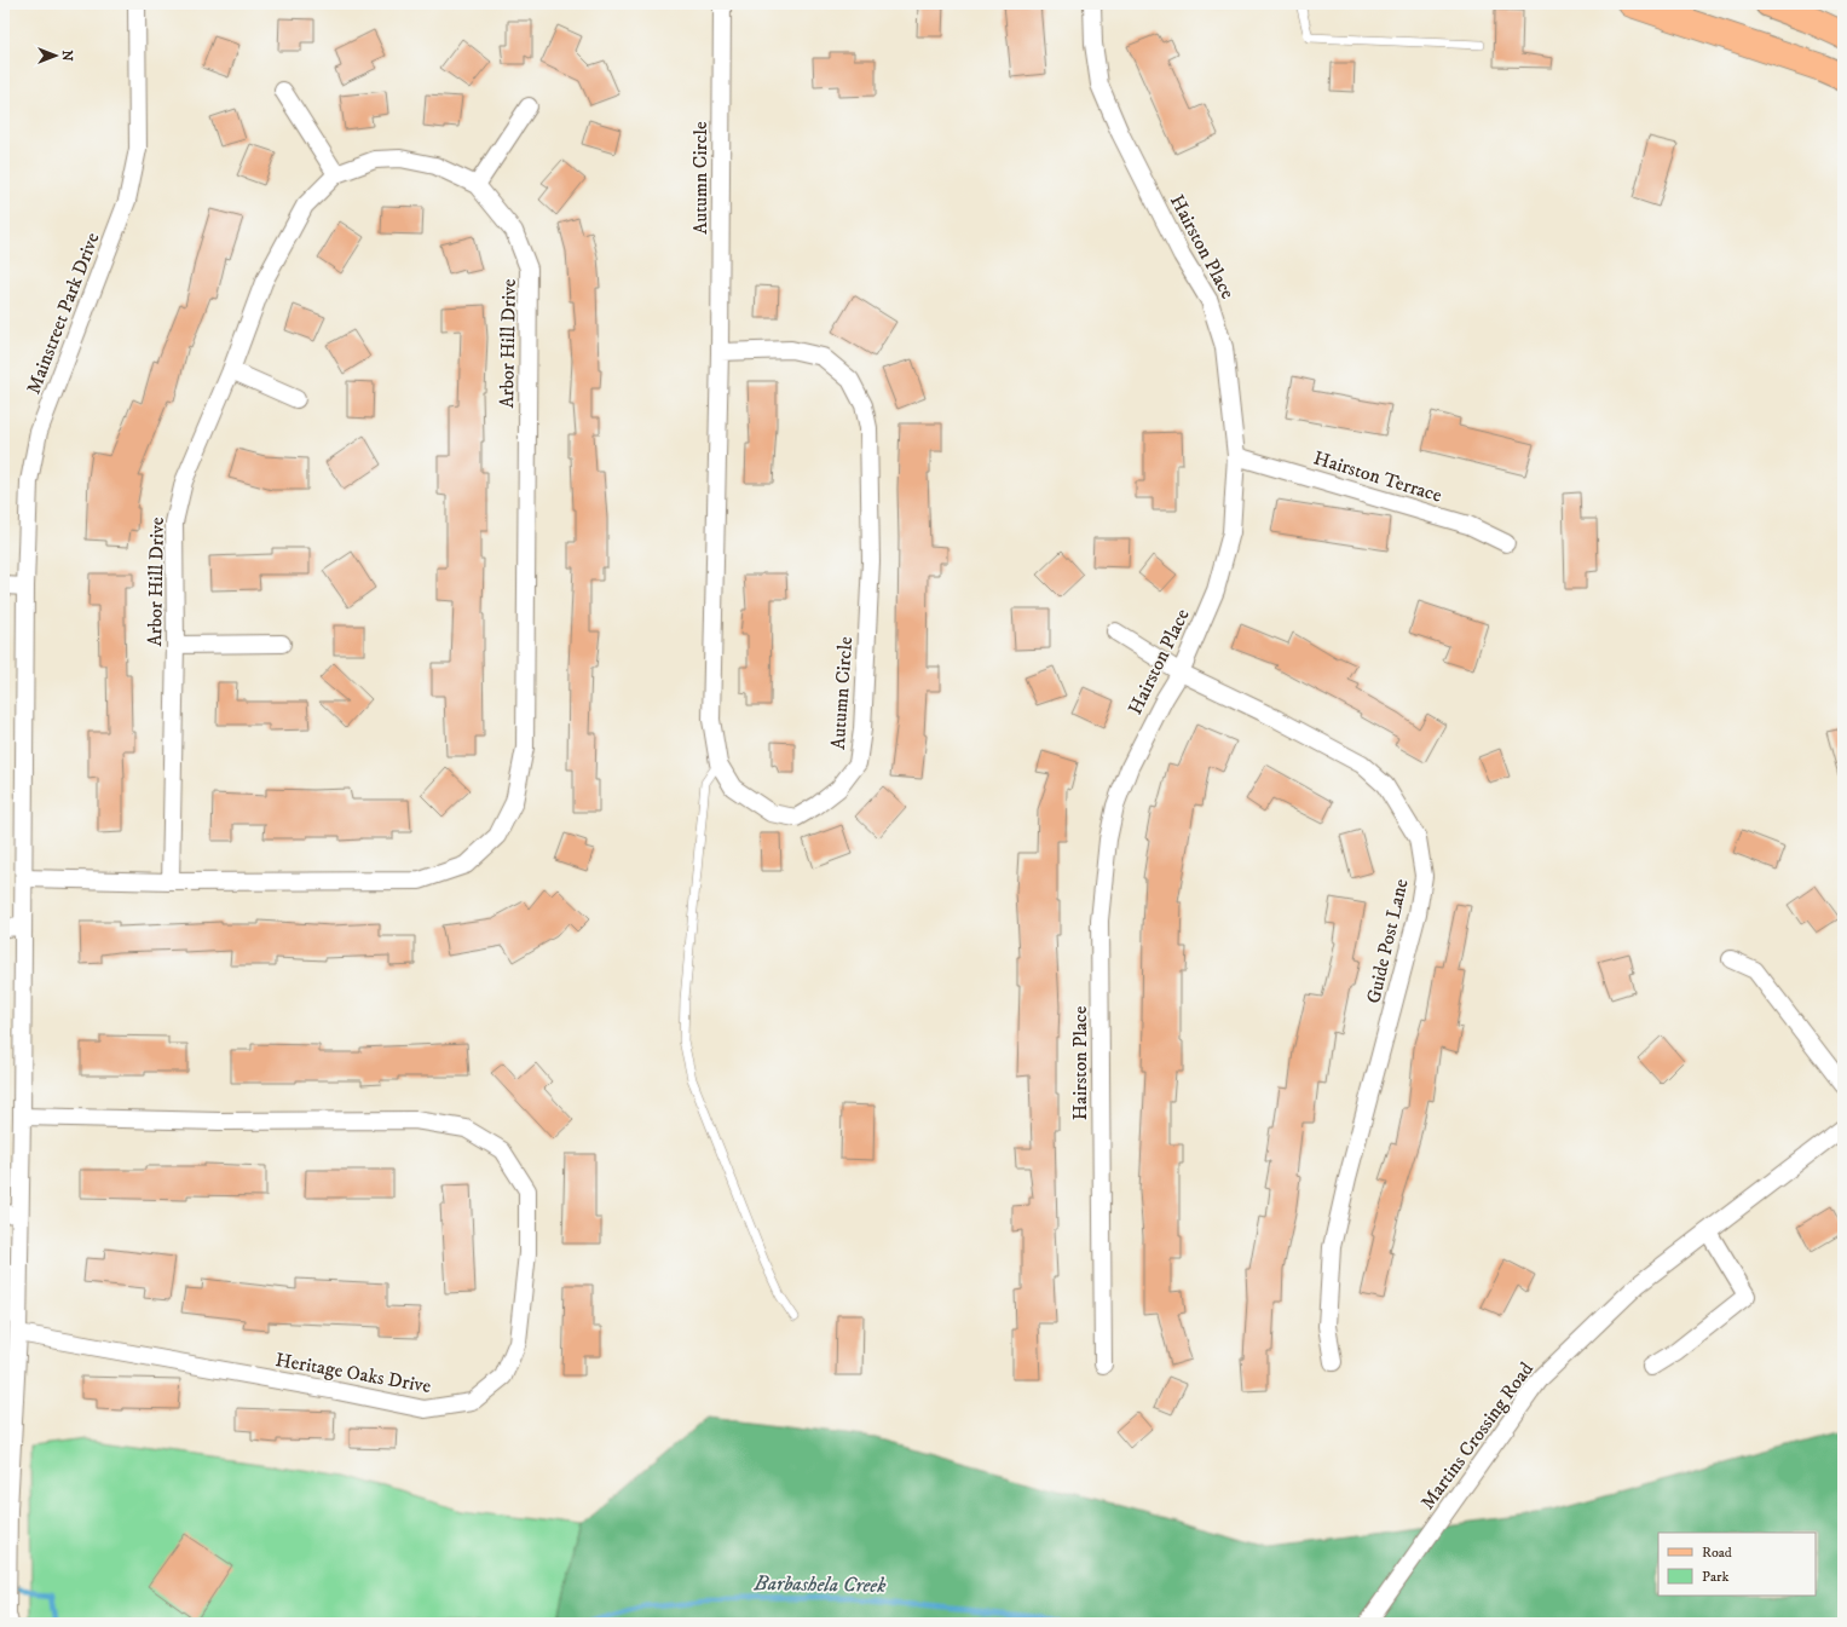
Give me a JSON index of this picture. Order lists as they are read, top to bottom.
{
  "streets": {
    "street": [
      "Autumn Circle",
      "Hairston Place",
      "Mainstreet Park Drive",
      "Arbor Hill Drive",
      "Hairston Terrace",
      "Guide Post Lane",
      "Heritage Oaks Drive",
      "Martins Crossing Road"
    ]
  },
  "crossings": [
    ["Hairston Place", "Hairston Terrace"],
    ["Hairston Place", "Guide Post Lane"],
    ["Mainstreet Park Drive", "Arbor Hill Drive"],
    ["Mainstreet Park Drive", "Heritage Oaks Drive"]
  ],
  "water": ["Barbashela Creek"],
  "legend": ["Road", "Park"],
  "north": "right"
}
